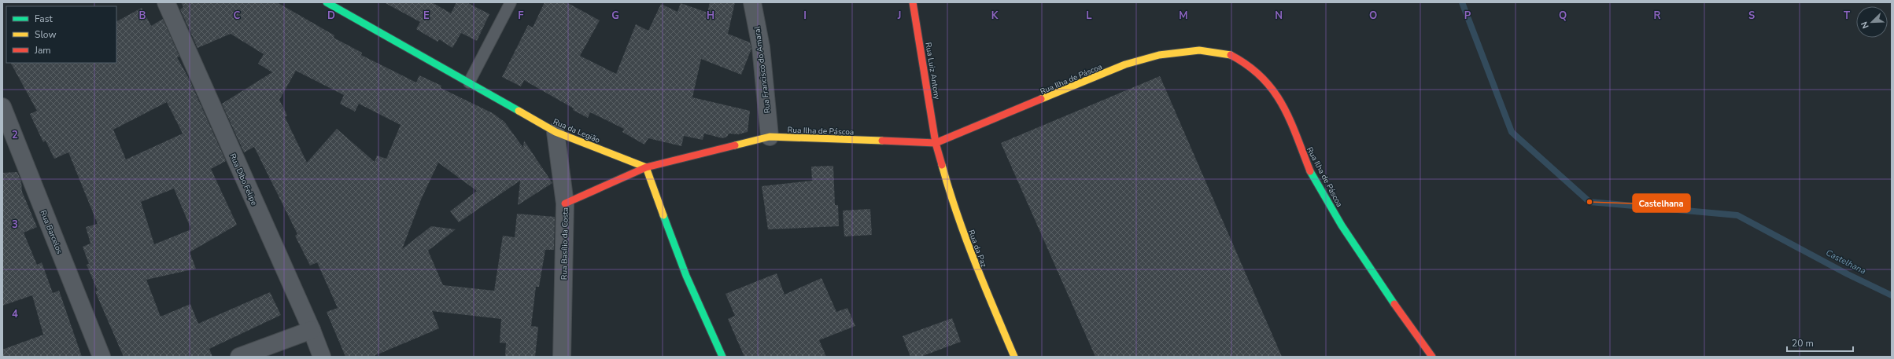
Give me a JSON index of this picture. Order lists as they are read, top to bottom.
{
  "streets": {
    "street": [
      "Rua Francisco do Amaral",
      "Rua Luiz Antony",
      "Rua Ilha de Páscoa",
      "Rua da Legião",
      "Rua Dibo Felipe",
      "Rua Barcelos",
      "Rua Basílio da Costa",
      "Rua da Paz"
    ]
  },
  "crossings": [
    ["Rua Francisco do Amaral", "Rua Ilha de Páscoa"],
    ["Rua Luiz Antony", "Rua Ilha de Páscoa"],
    ["Rua Luiz Antony", "Rua da Paz"],
    ["Rua Ilha de Páscoa", "Rua da Legião"],
    ["Rua Ilha de Páscoa", "Rua Basílio da Costa"],
    ["Rua Ilha de Páscoa", "Rua da Paz"],
    ["Rua da Legião", "Rua Basílio da Costa"]
  ],
  "water": ["Castelhana"],
  "places": ["Castelhana"],
  "legend": ["Fast", "Slow", "Jam"],
  "scale_bar": "20 m",
  "north": "bottom left",
  "grid": {
    "columns": [
      "B",
      "C",
      "D",
      "E",
      "F",
      "G",
      "H",
      "I",
      "J",
      "K",
      "L",
      "M",
      "N",
      "O",
      "P",
      "Q",
      "R",
      "S",
      "T"
    ],
    "rows": ["2", "3", "4"]
  }
}
